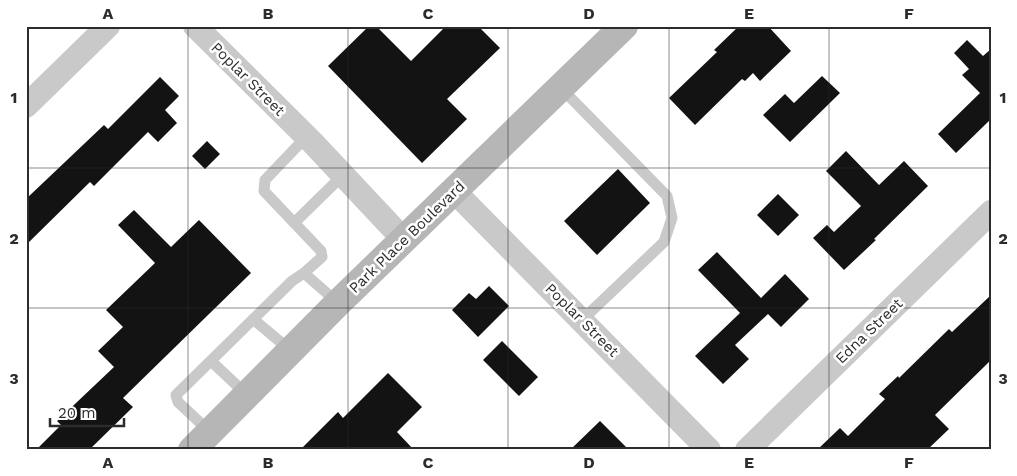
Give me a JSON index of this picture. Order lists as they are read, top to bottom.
{
  "streets": {
    "main road": ["Park Place Boulevard"],
    "street": ["Poplar Street", "Edna Street"]
  },
  "crossings": [
    ["Poplar Street", "Park Place Boulevard"]
  ],
  "scale_bar": "20 m",
  "grid": {
    "columns": [
      "A",
      "B",
      "C",
      "D",
      "E",
      "F"
    ],
    "rows": ["1", "2", "3"]
  }
}
